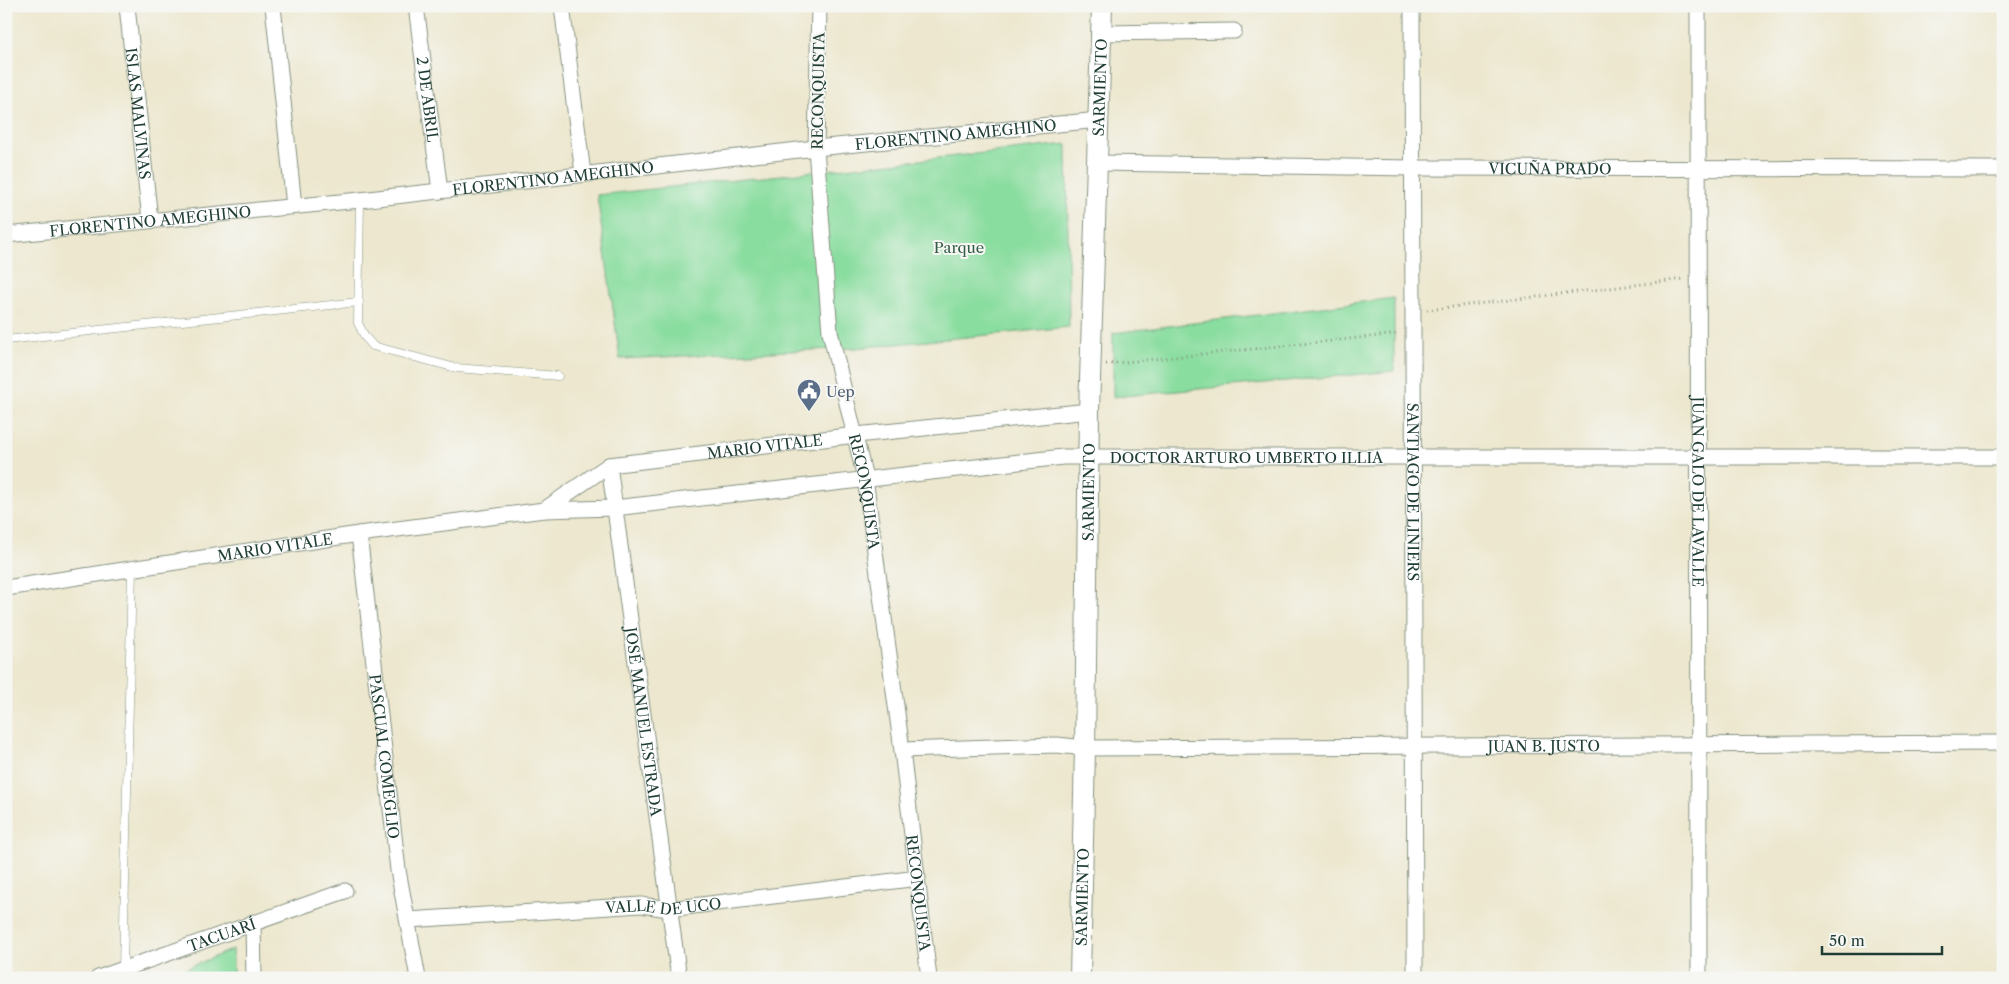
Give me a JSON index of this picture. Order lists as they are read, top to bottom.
{
  "streets": {
    "street": [
      "SARMIENTO",
      "RECONQUISTA",
      "2 DE ABRIL",
      "ISLAS MALVINAS",
      "FLORENTINO AMEGHINO",
      "VICUÑA PRADO",
      "MARIO VITALE",
      "DOCTOR ARTURO UMBERTO ILLIA",
      "SANTIAGO DE LINIERS",
      "JUAN GALO DE LAVALLE",
      "JOSÉ MANUEL ESTRADA",
      "JUAN B. JUSTO",
      "PASCUAL COMEGLIO",
      "VALLE DE UCO",
      "TACUARÍ"
    ]
  },
  "crossings": [
    ["SARMIENTO", "FLORENTINO AMEGHINO"],
    ["SARMIENTO", "VICUÑA PRADO"],
    ["SARMIENTO", "MARIO VITALE"],
    ["SARMIENTO", "DOCTOR ARTURO UMBERTO ILLIA"],
    ["SARMIENTO", "JUAN B. JUSTO"],
    ["RECONQUISTA", "FLORENTINO AMEGHINO"],
    ["RECONQUISTA", "MARIO VITALE"],
    ["RECONQUISTA", "JUAN B. JUSTO"],
    ["RECONQUISTA", "VALLE DE UCO"],
    ["2 DE ABRIL", "FLORENTINO AMEGHINO"],
    ["ISLAS MALVINAS", "FLORENTINO AMEGHINO"],
    ["VICUÑA PRADO", "SANTIAGO DE LINIERS"],
    ["VICUÑA PRADO", "JUAN GALO DE LAVALLE"],
    ["MARIO VITALE", "DOCTOR ARTURO UMBERTO ILLIA"],
    ["MARIO VITALE", "JOSÉ MANUEL ESTRADA"],
    ["MARIO VITALE", "PASCUAL COMEGLIO"],
    ["DOCTOR ARTURO UMBERTO ILLIA", "SANTIAGO DE LINIERS"],
    ["DOCTOR ARTURO UMBERTO ILLIA", "JUAN GALO DE LAVALLE"],
    ["SANTIAGO DE LINIERS", "JUAN B. JUSTO"],
    ["JUAN GALO DE LAVALLE", "JUAN B. JUSTO"],
    ["JOSÉ MANUEL ESTRADA", "VALLE DE UCO"],
    ["PASCUAL COMEGLIO", "VALLE DE UCO"]
  ],
  "parks": ["Parque"],
  "places": {
    "public building": ["Uep"]
  },
  "scale_bar": "50 m"
}
